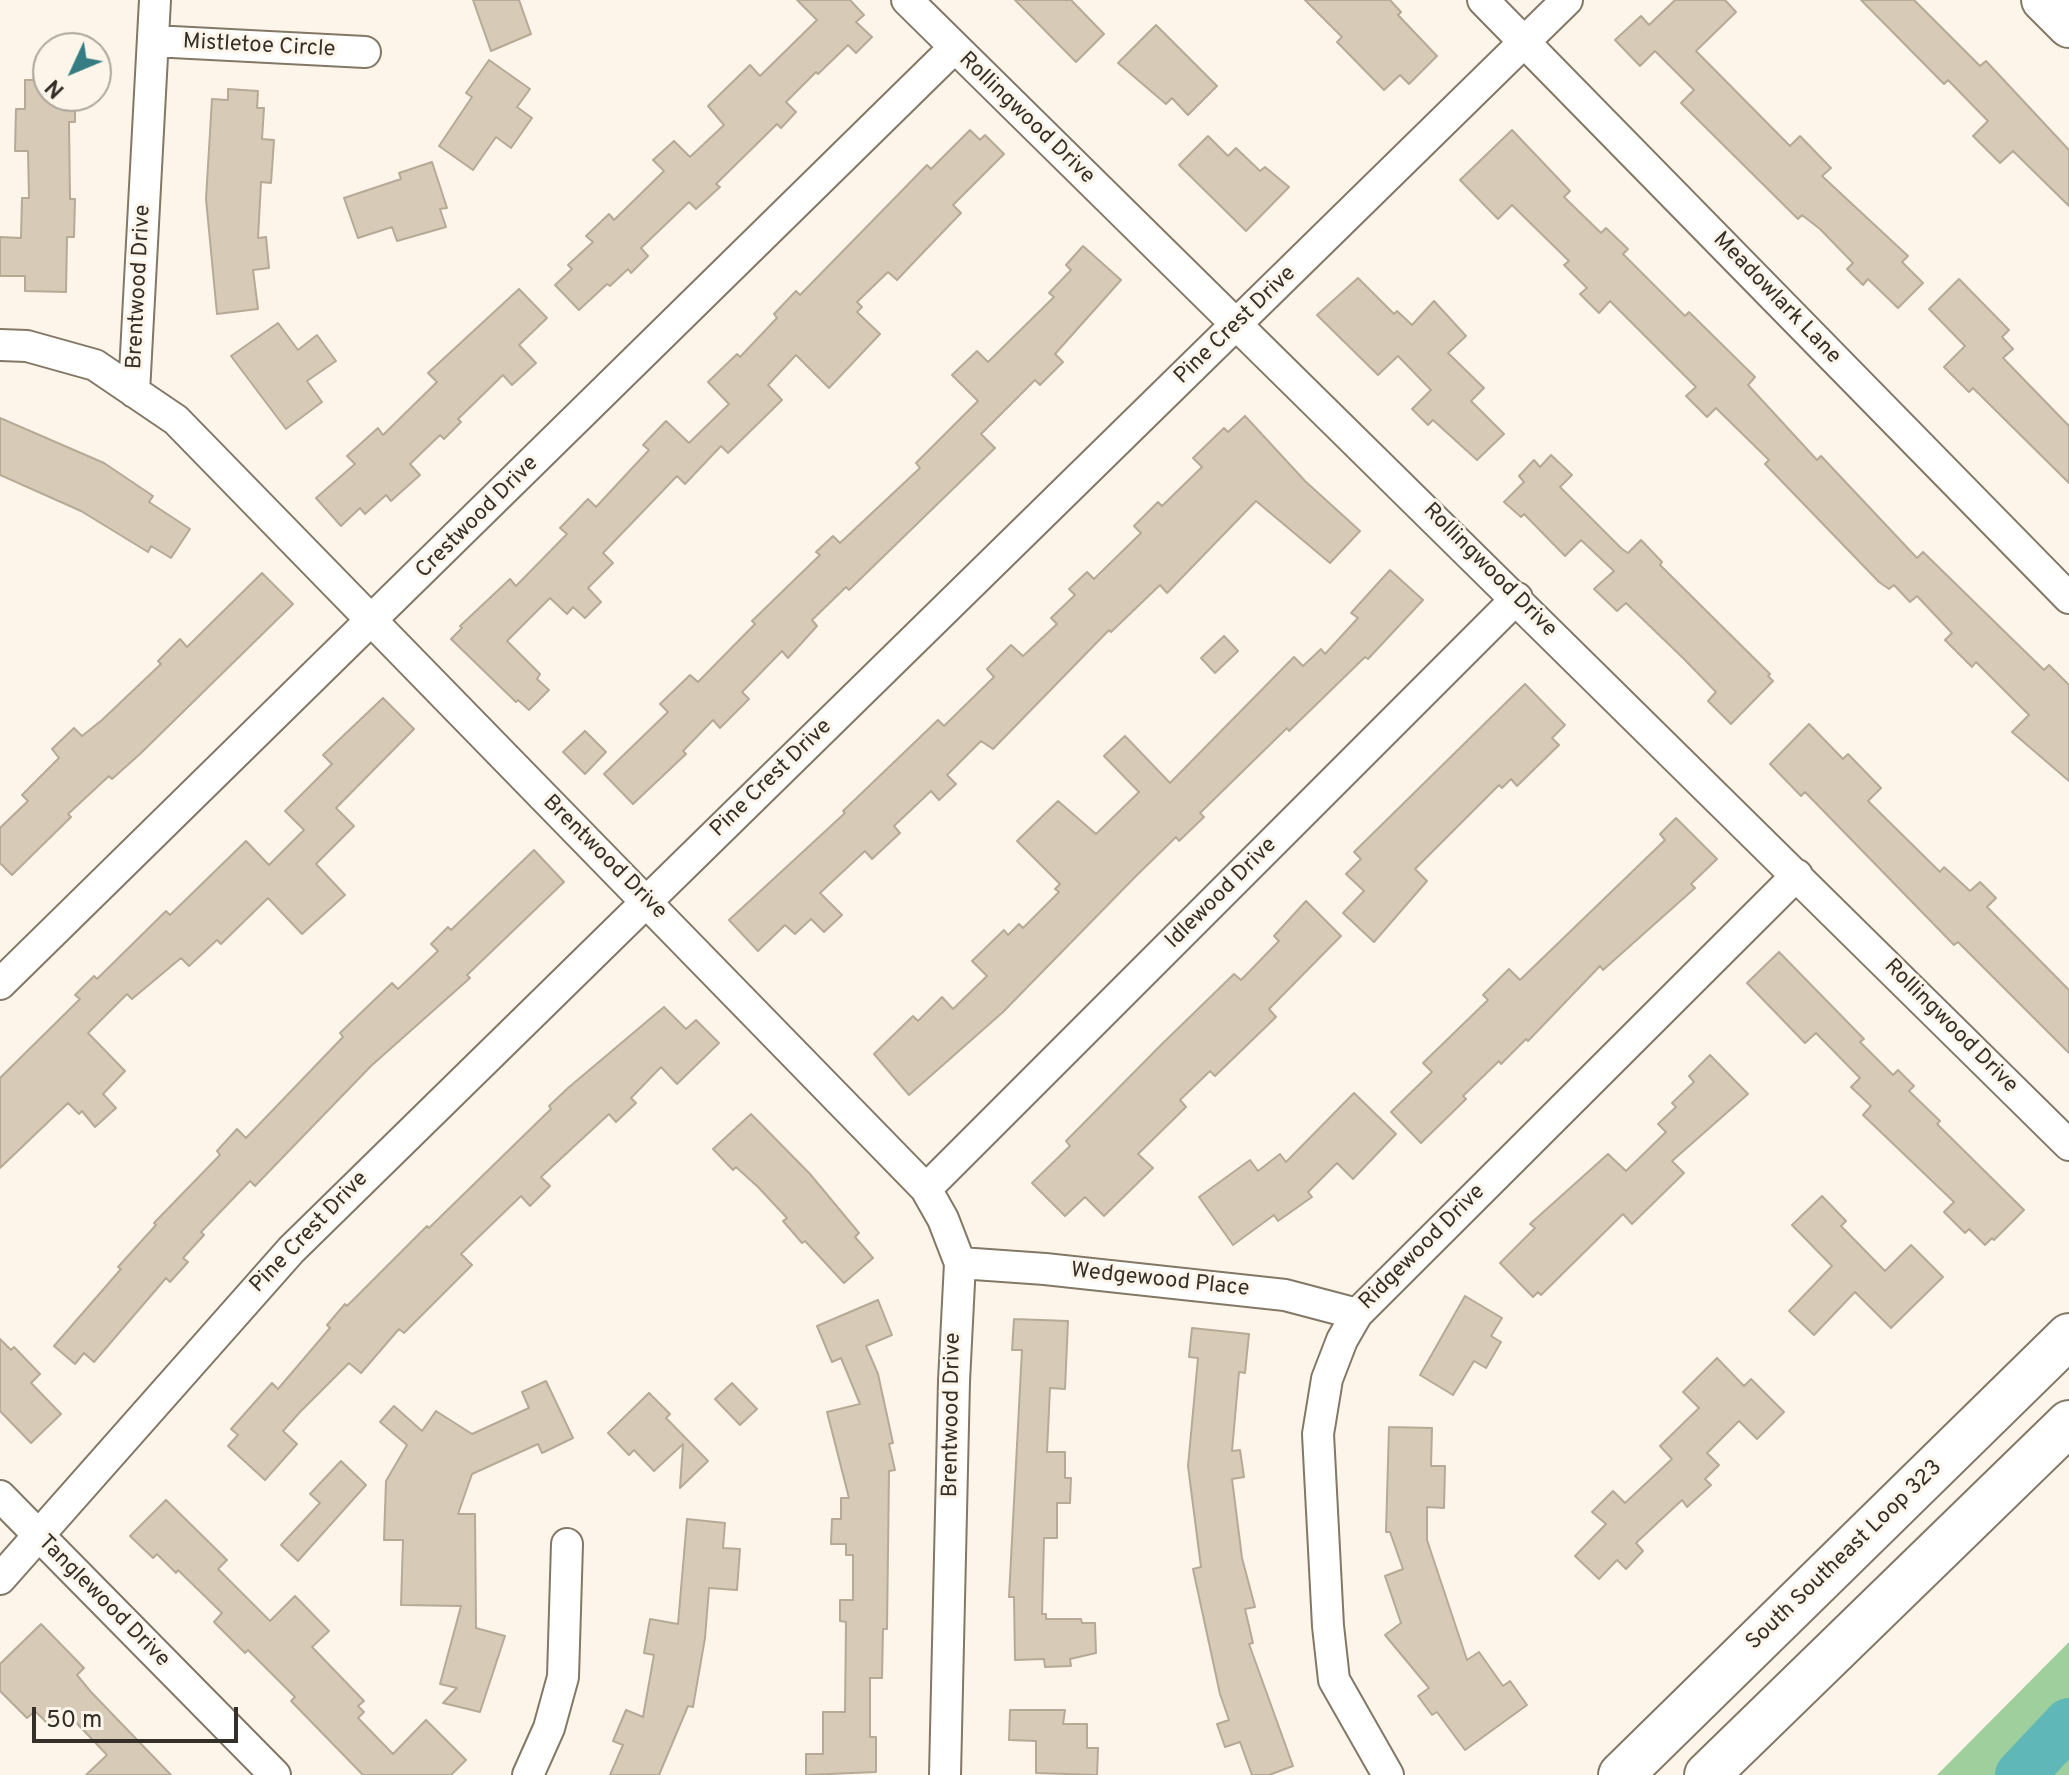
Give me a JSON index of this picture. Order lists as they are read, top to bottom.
{
  "streets": {
    "highway": ["South Southeast Loop 323"],
    "street": [
      "Mistletoe Circle",
      "Rollingwood Drive",
      "Brentwood Drive",
      "Meadowlark Lane",
      "Pine Crest Drive",
      "Crestwood Drive",
      "Idlewood Drive",
      "Ridgewood Drive",
      "Wedgewood Place",
      "Tanglewood Drive"
    ]
  },
  "crossings": [
    ["Mistletoe Circle", "Brentwood Drive"],
    ["Rollingwood Drive", "Pine Crest Drive"],
    ["Rollingwood Drive", "Crestwood Drive"],
    ["Rollingwood Drive", "Idlewood Drive"],
    ["Rollingwood Drive", "Ridgewood Drive"],
    ["Brentwood Drive", "Pine Crest Drive"],
    ["Brentwood Drive", "Crestwood Drive"],
    ["Brentwood Drive", "Idlewood Drive"],
    ["Brentwood Drive", "Wedgewood Place"],
    ["Meadowlark Lane", "Pine Crest Drive"],
    ["Pine Crest Drive", "Tanglewood Drive"],
    ["Ridgewood Drive", "Wedgewood Place"]
  ],
  "scale_bar": "50 m",
  "north": "bottom left"
}
